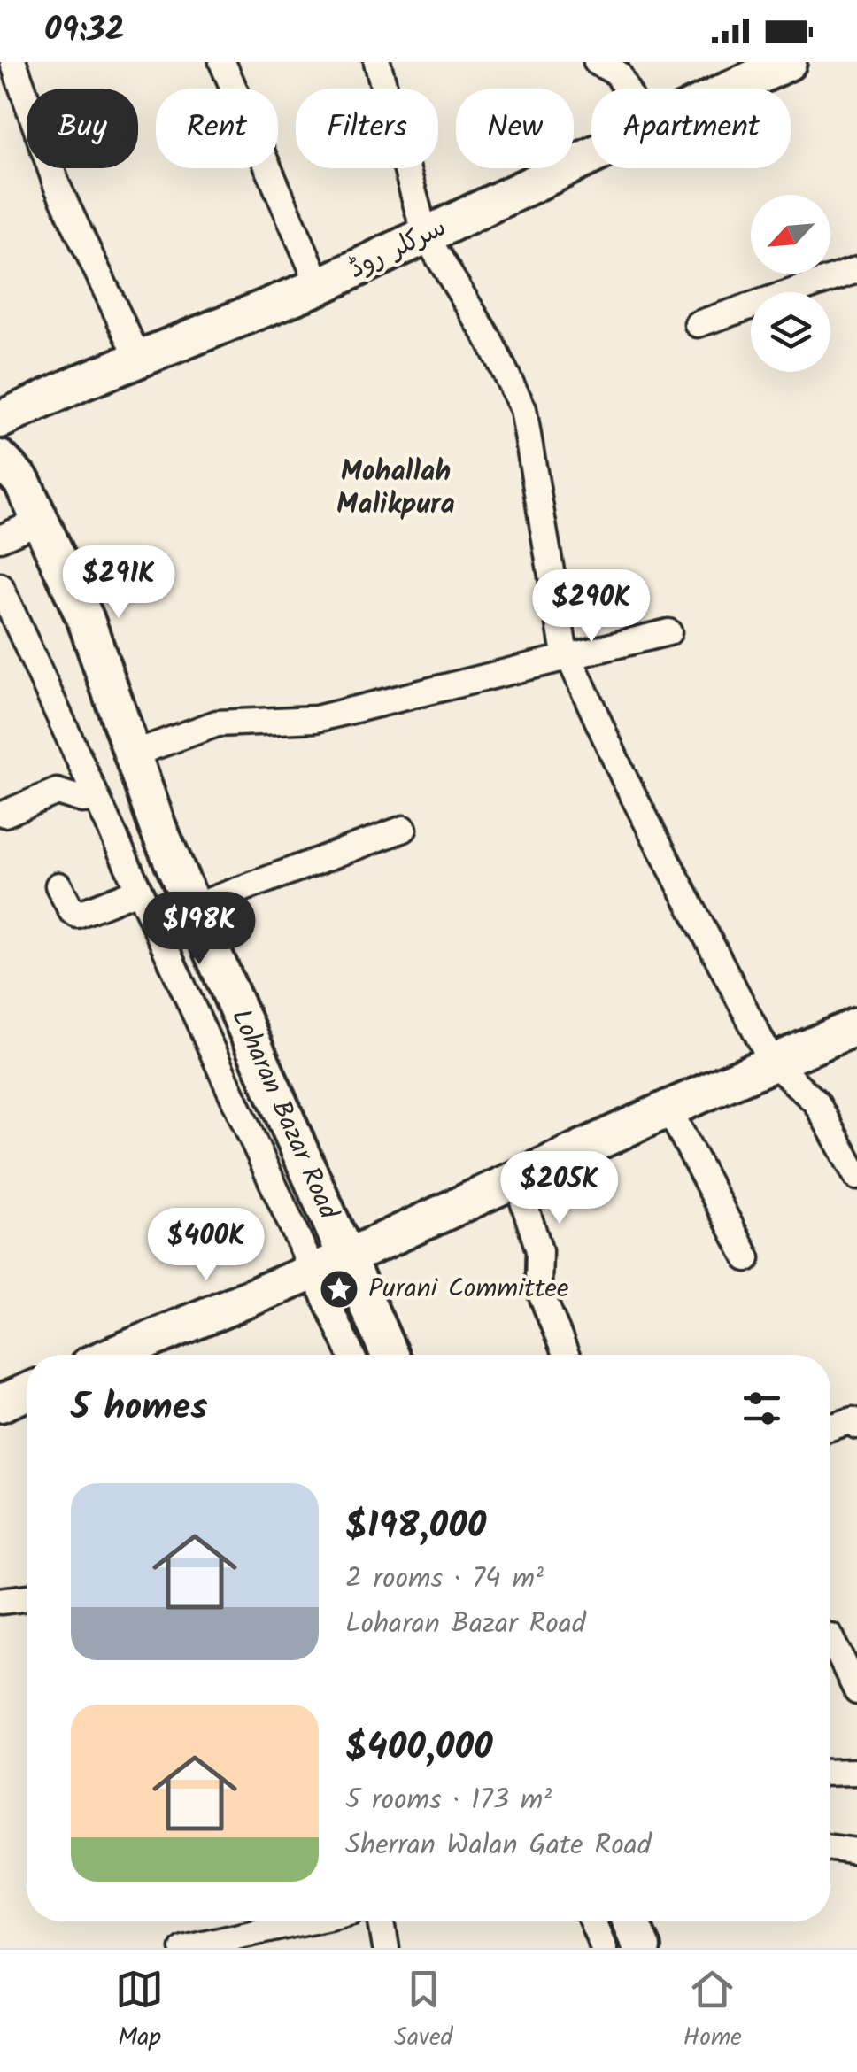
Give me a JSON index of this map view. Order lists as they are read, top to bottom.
{
  "streets": {
    "main road": ["سرکلر روڈ", "Loharan Bazar Road"]
  },
  "districts": ["Mohallah Malikpura"],
  "places": {
    "place": ["Purani Committee"]
  },
  "north": "bottom left",
  "page": {
    "status": "09:32",
    "chip": [
      "Buy",
      "Rent",
      "Filters",
      "New",
      "Apartment"
    ],
    "price": [
      "$291K",
      "$290K",
      "$198K",
      "$205K",
      "$400K"
    ],
    "heading": "5 homes",
    "list": [
      {
        "name": "$198,000",
        "note": "2 rooms · 74 m² · Loharan Bazar Road"
      },
      {
        "name": "$400,000",
        "note": "5 rooms · 173 m² · Sherran Walan Gate Road"
      }
    ],
    "tabs": ["Map", "Saved", "Home"]
  }
}
